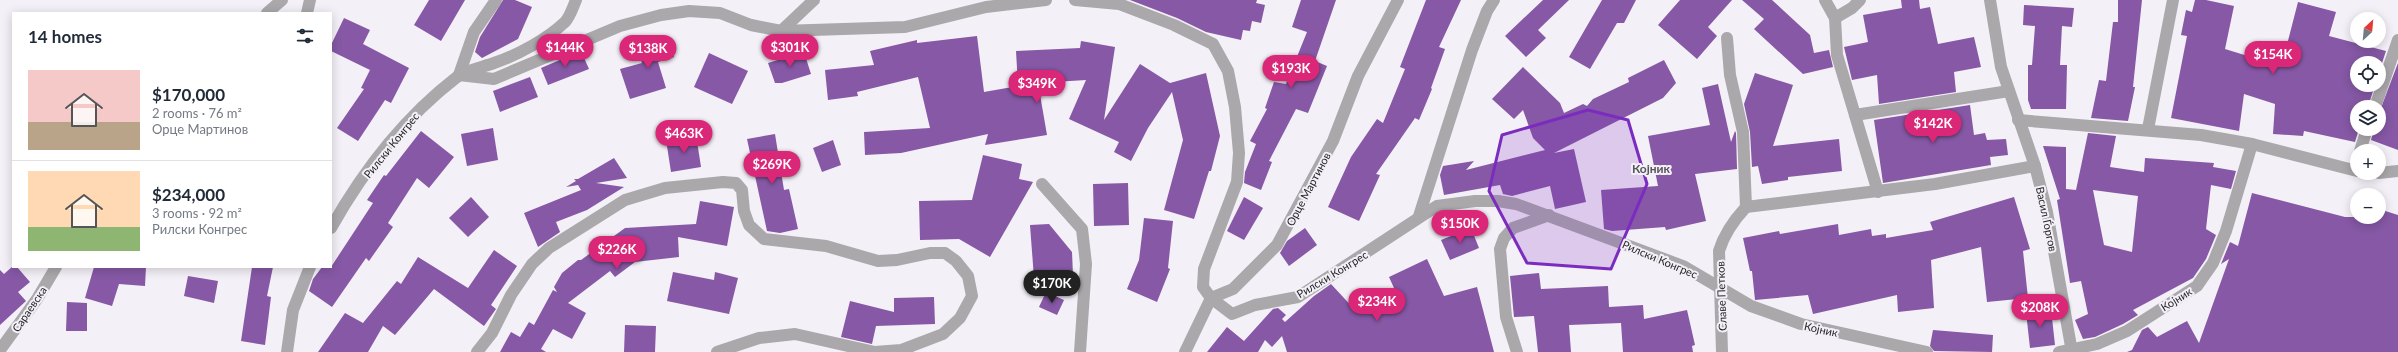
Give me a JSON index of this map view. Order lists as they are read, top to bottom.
{
  "streets": {
    "street": [
      "Рилски Конгрес",
      "Орце Мартинов",
      "Васил Ѓоргов",
      "Славе Петков",
      "Којник",
      "Сараевска"
    ]
  },
  "crossings": [
    ["Рилски Конгрес", "Орце Мартинов"],
    ["Рилски Конгрес", "Славе Петков"],
    ["Рилски Конгрес", "Којник"],
    ["Васил Ѓоргов", "Којник"],
    ["Славе Петков", "Којник"]
  ],
  "districts": ["Којник"],
  "north": "top right",
  "page": {
    "map_buttons": ["+", "−"],
    "heading": "14 homes",
    "price": [
      "$144K",
      "$301K",
      "$138K",
      "$154K",
      "$193K",
      "$349K",
      "$142K",
      "$463K",
      "$269K",
      "$150K",
      "$226K",
      "$170K",
      "$234K",
      "$208K"
    ],
    "list": [
      {
        "name": "$170,000",
        "note": "2 rooms · 76 m² · Орце Мартинов"
      },
      {
        "name": "$234,000",
        "note": "3 rooms · 92 m² · Рилски Конгрес"
      }
    ]
  }
}
